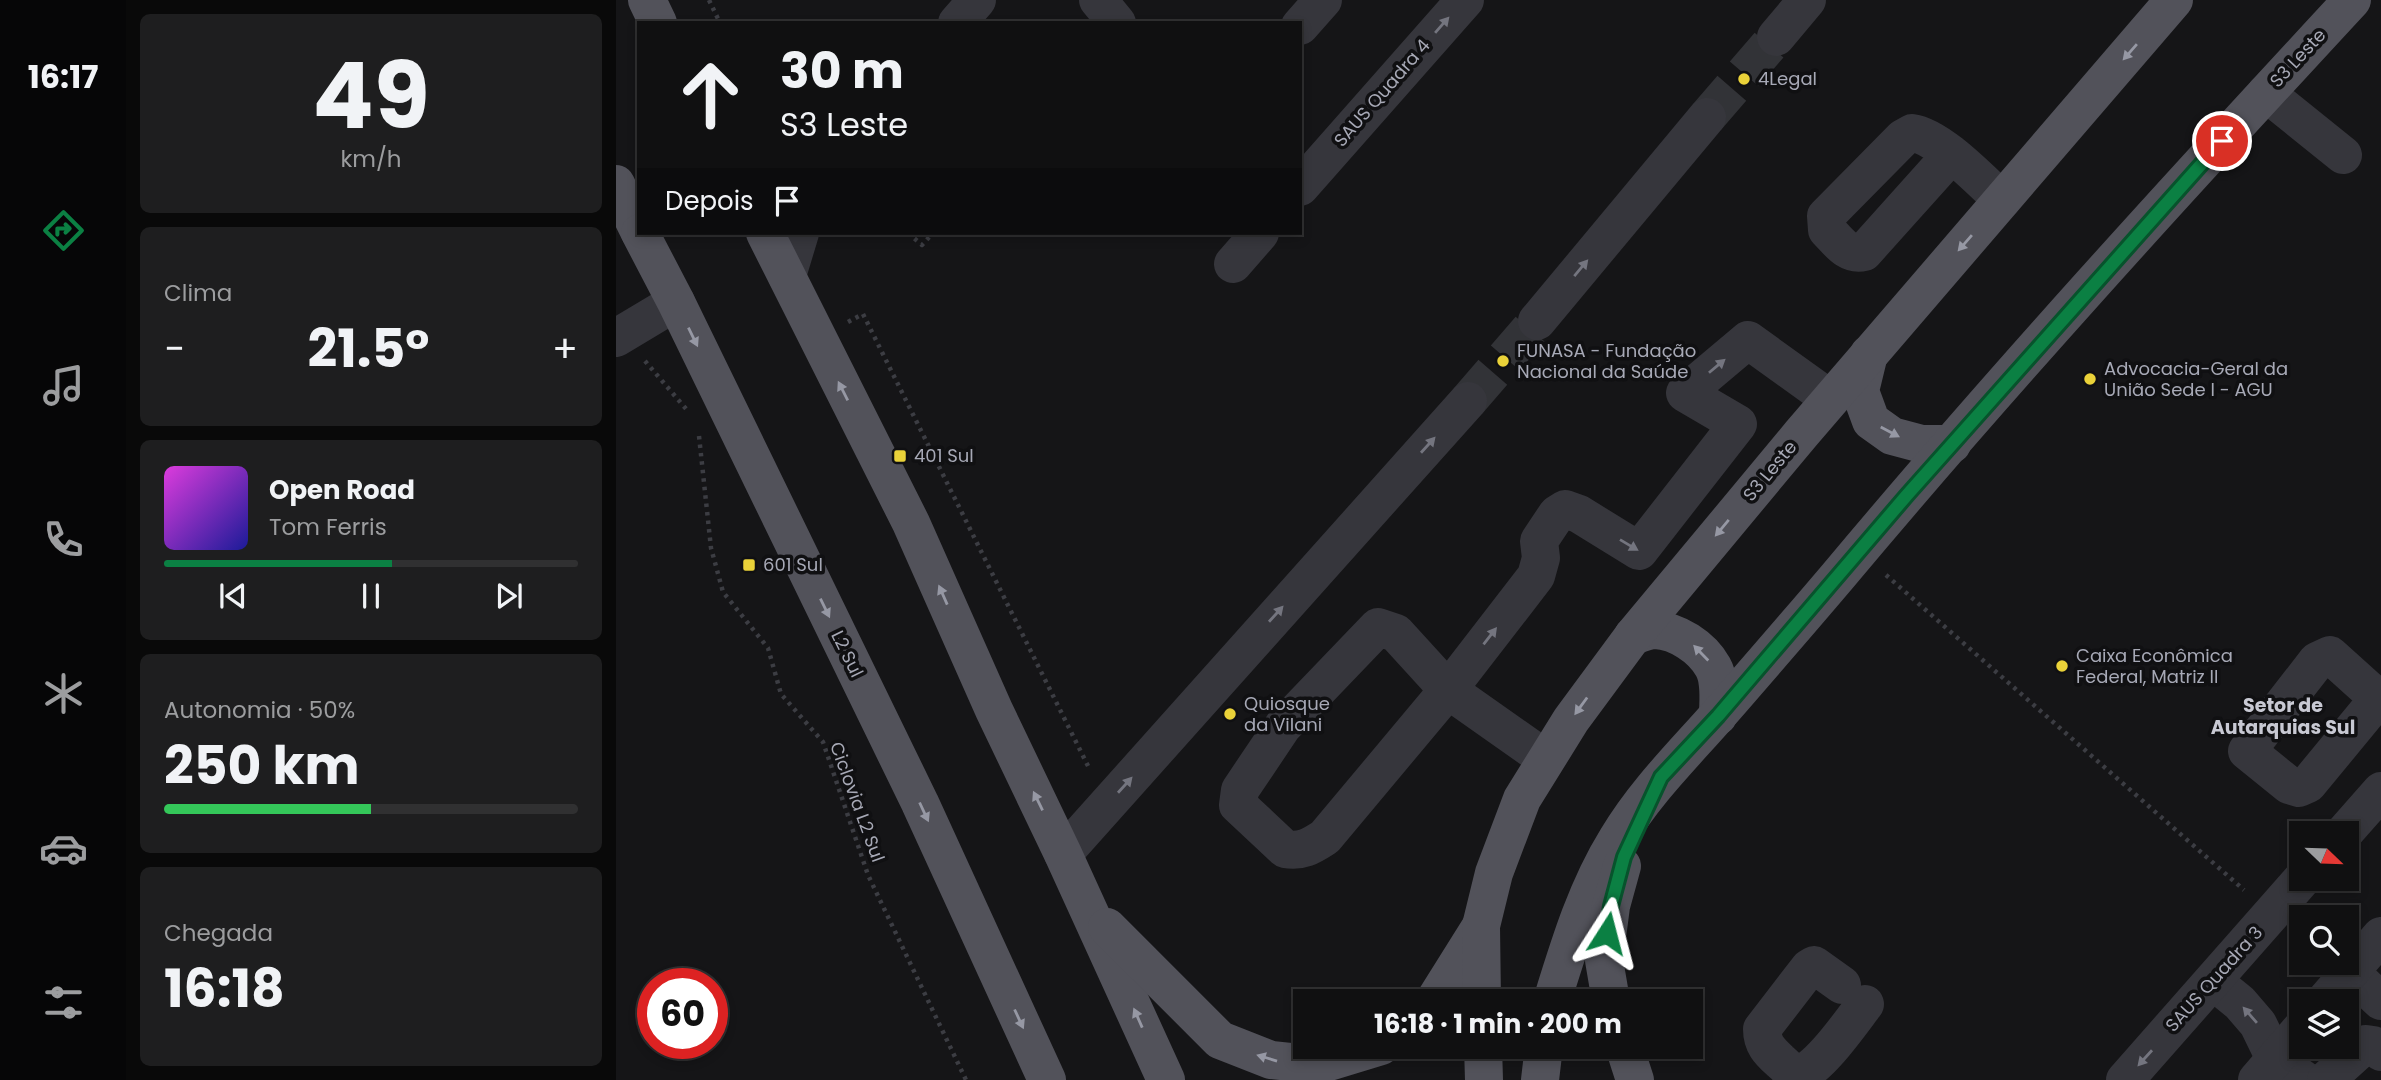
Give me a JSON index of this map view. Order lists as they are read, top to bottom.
{
  "streets": {
    "main road": ["S3 Leste", "L2 Sul"],
    "lane": ["SAUS Quadra 4", "SAUS Quadra 3"],
    "path": ["Ciclovia L2 Sul"]
  },
  "one_way": ["SAUS Quadra 3"],
  "districts": ["Setor de Autarquias Sul"],
  "places": {
    "other": [
      "4Legal",
      "FUNASA - Fundação Nacional da Saúde",
      "Advocacia-Geral da União Sede I - AGU",
      "Caixa Econômica Federal, Matriz II",
      "Quiosque da Vilani"
    ],
    "transit": ["401 Sul", "601 Sul"]
  },
  "north": "bottom right",
  "page": {
    "tabs": "16:17",
    "tile": [
      ["49", "km/h"],
      "Clima",
      ["Autonomia · 50%", "250 km"],
      ["Chegada", "16:18"]
    ],
    "turn": ["30 m", "S3 Leste"],
    "then": "Depois",
    "heat": ["−", "21.5°", "+"],
    "song": ["Open Road", "Tom Ferris"],
    "limit": "60",
    "trip": "16:18 · 1 min · 200 m"
  }
}
